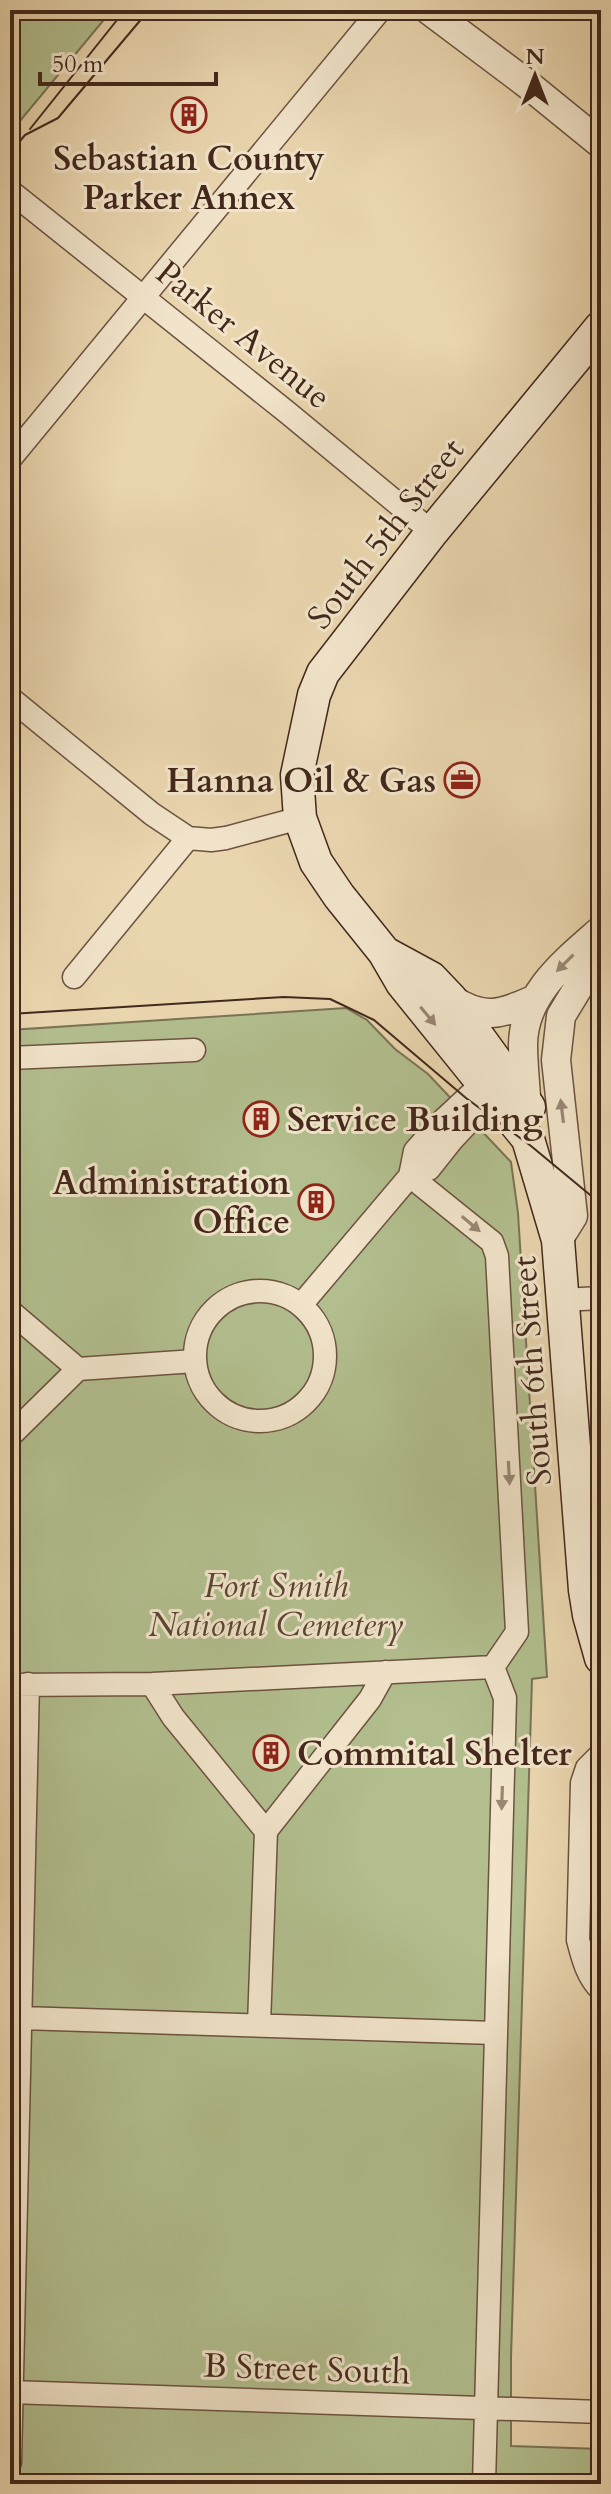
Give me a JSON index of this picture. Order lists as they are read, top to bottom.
{
  "streets": {
    "main road": ["South 5th Street", "South 6th Street"],
    "street": ["Parker Avenue", "B Street South"]
  },
  "crossings": [
    ["Parker Avenue", "South 5th Street"]
  ],
  "parks": ["Fort Smith National Cemetery"],
  "places": {
    "building": [
      "Sebastian County Parker Annex",
      "Service Building",
      "Administration Office",
      "Commital Shelter"
    ],
    "office": ["Hanna Oil & Gas"]
  },
  "scale_bar": "50 m",
  "north": "top"
}
